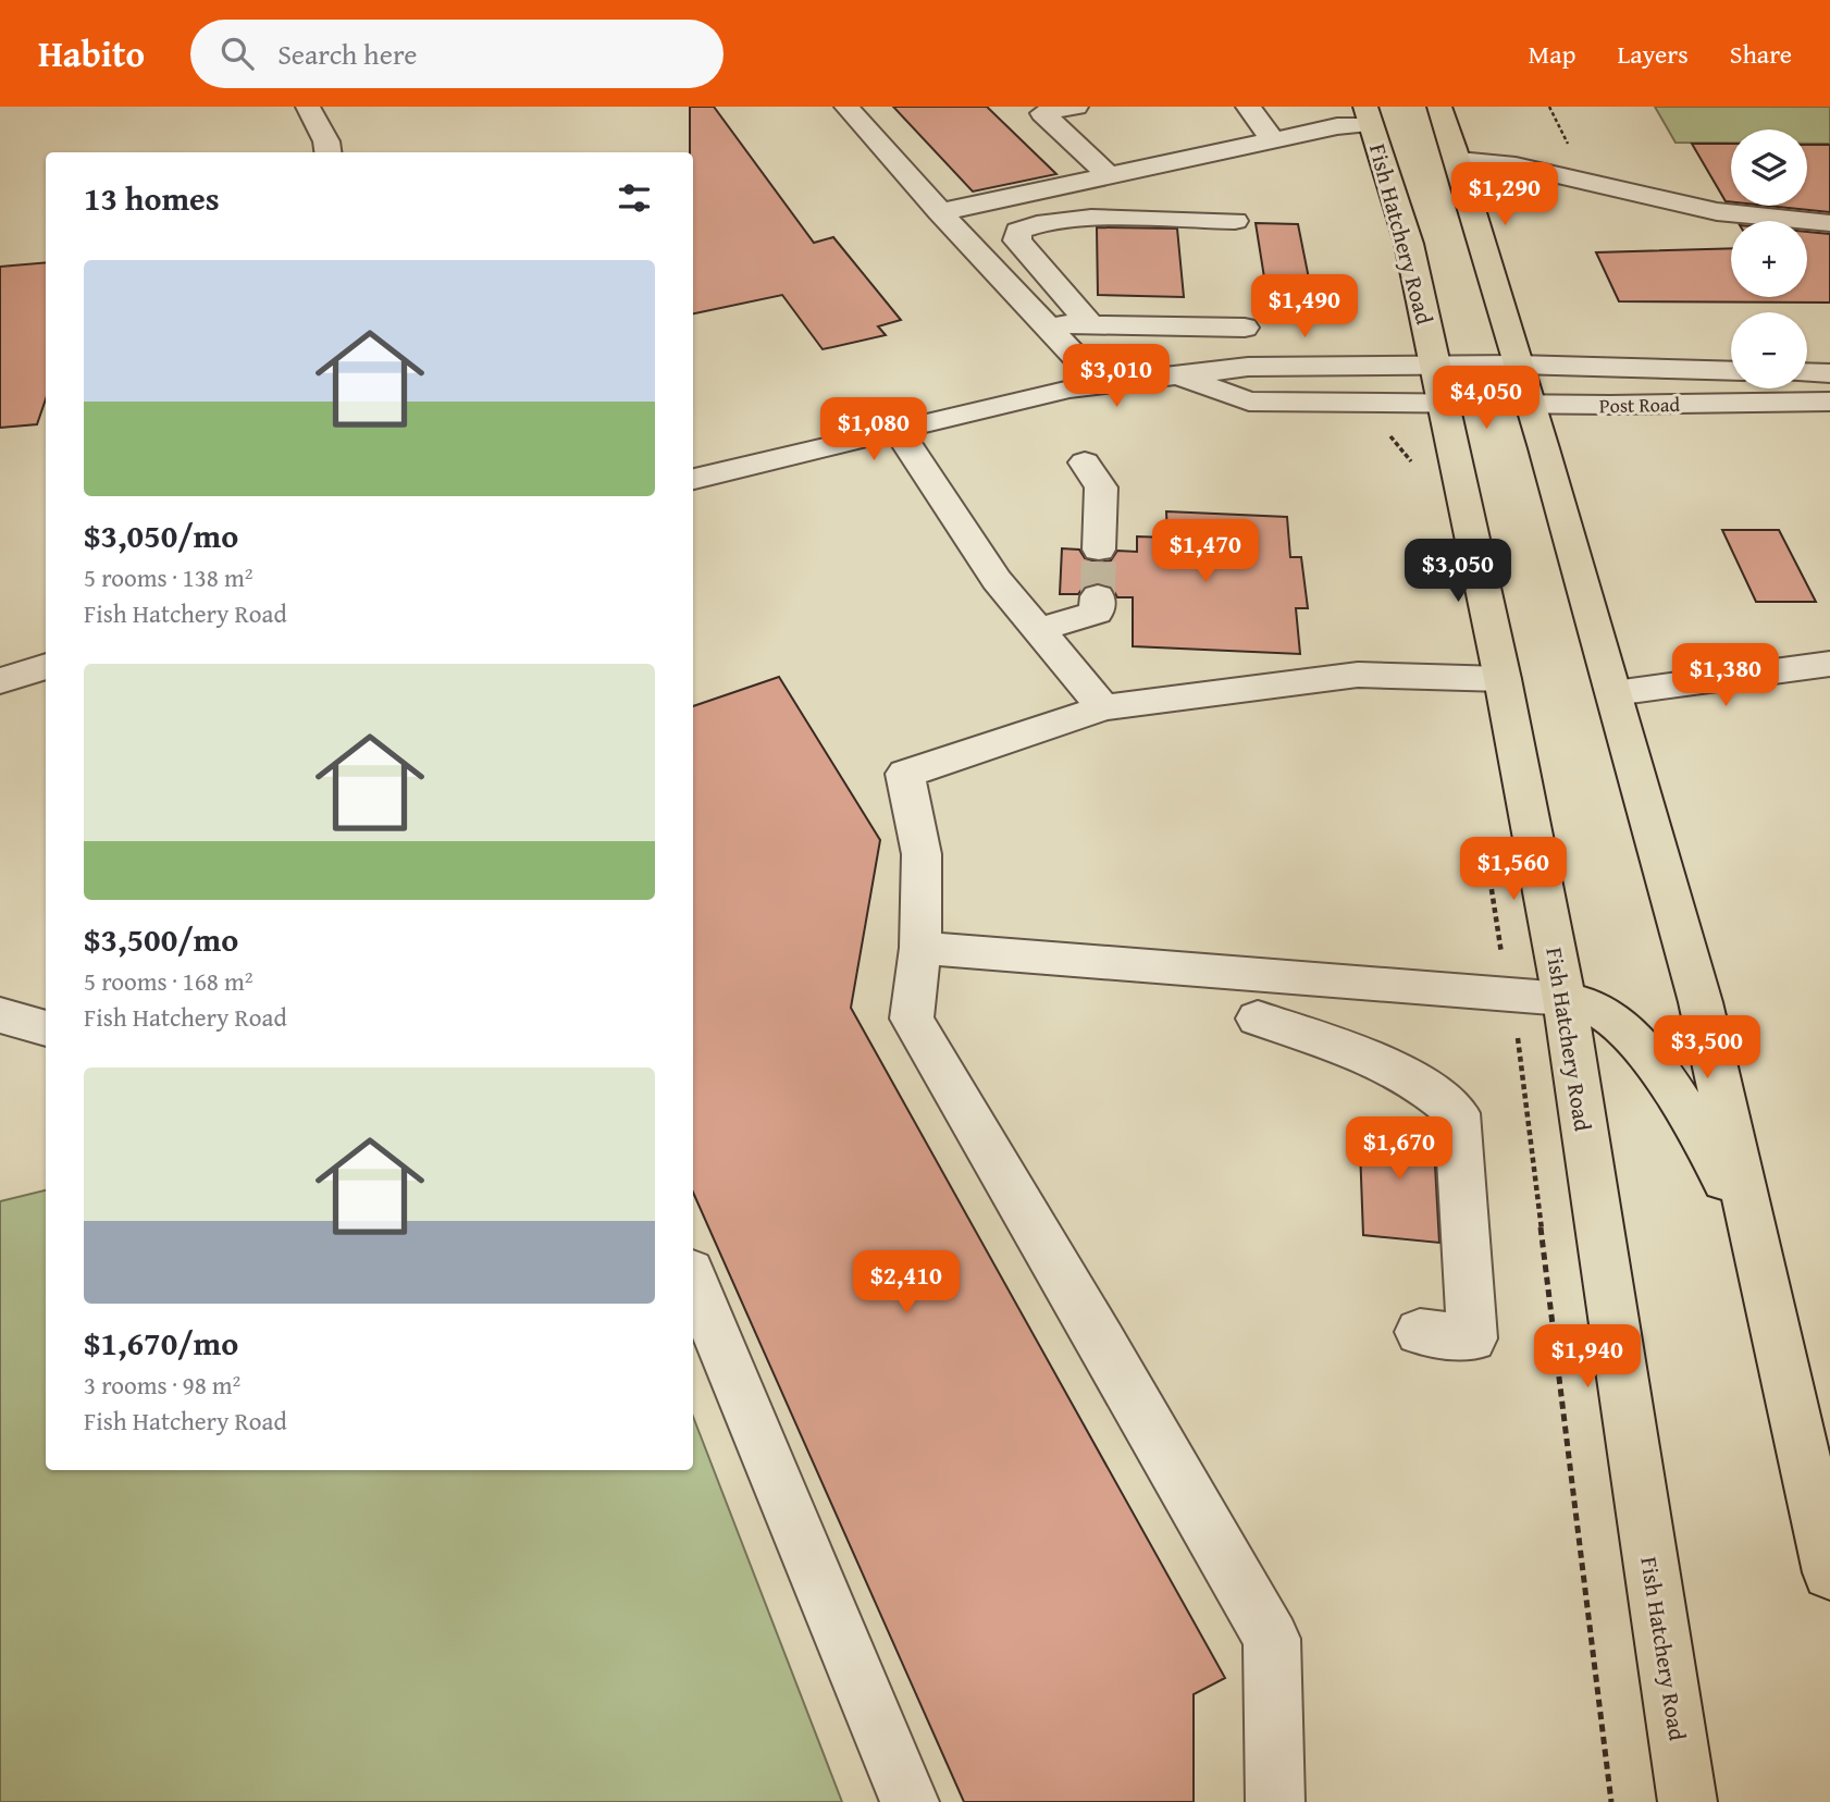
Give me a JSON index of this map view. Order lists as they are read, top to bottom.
{
  "streets": {
    "main road": ["Fish Hatchery Road"],
    "street": ["Post Road"]
  },
  "crossings": [
    ["Fish Hatchery Road", "Post Road"]
  ],
  "page": {
    "header": "Habito",
    "search": "Search here",
    "nav": ["Map", "Layers", "Share"],
    "map_buttons": ["+", "−"],
    "heading": "13 homes",
    "price": [
      "$1,290",
      "$1,490",
      "$3,010",
      "$4,050",
      "$1,080",
      "$1,470",
      "$3,050",
      "$1,380",
      "$1,560",
      "$3,500",
      "$1,670",
      "$2,410",
      "$1,940"
    ],
    "list": [
      {
        "name": "$3,050/mo",
        "note": "5 rooms · 138 m² · Fish Hatchery Road"
      },
      {
        "name": "$3,500/mo",
        "note": "5 rooms · 168 m² · Fish Hatchery Road"
      },
      {
        "name": "$1,670/mo",
        "note": "3 rooms · 98 m² · Fish Hatchery Road"
      }
    ]
  }
}
